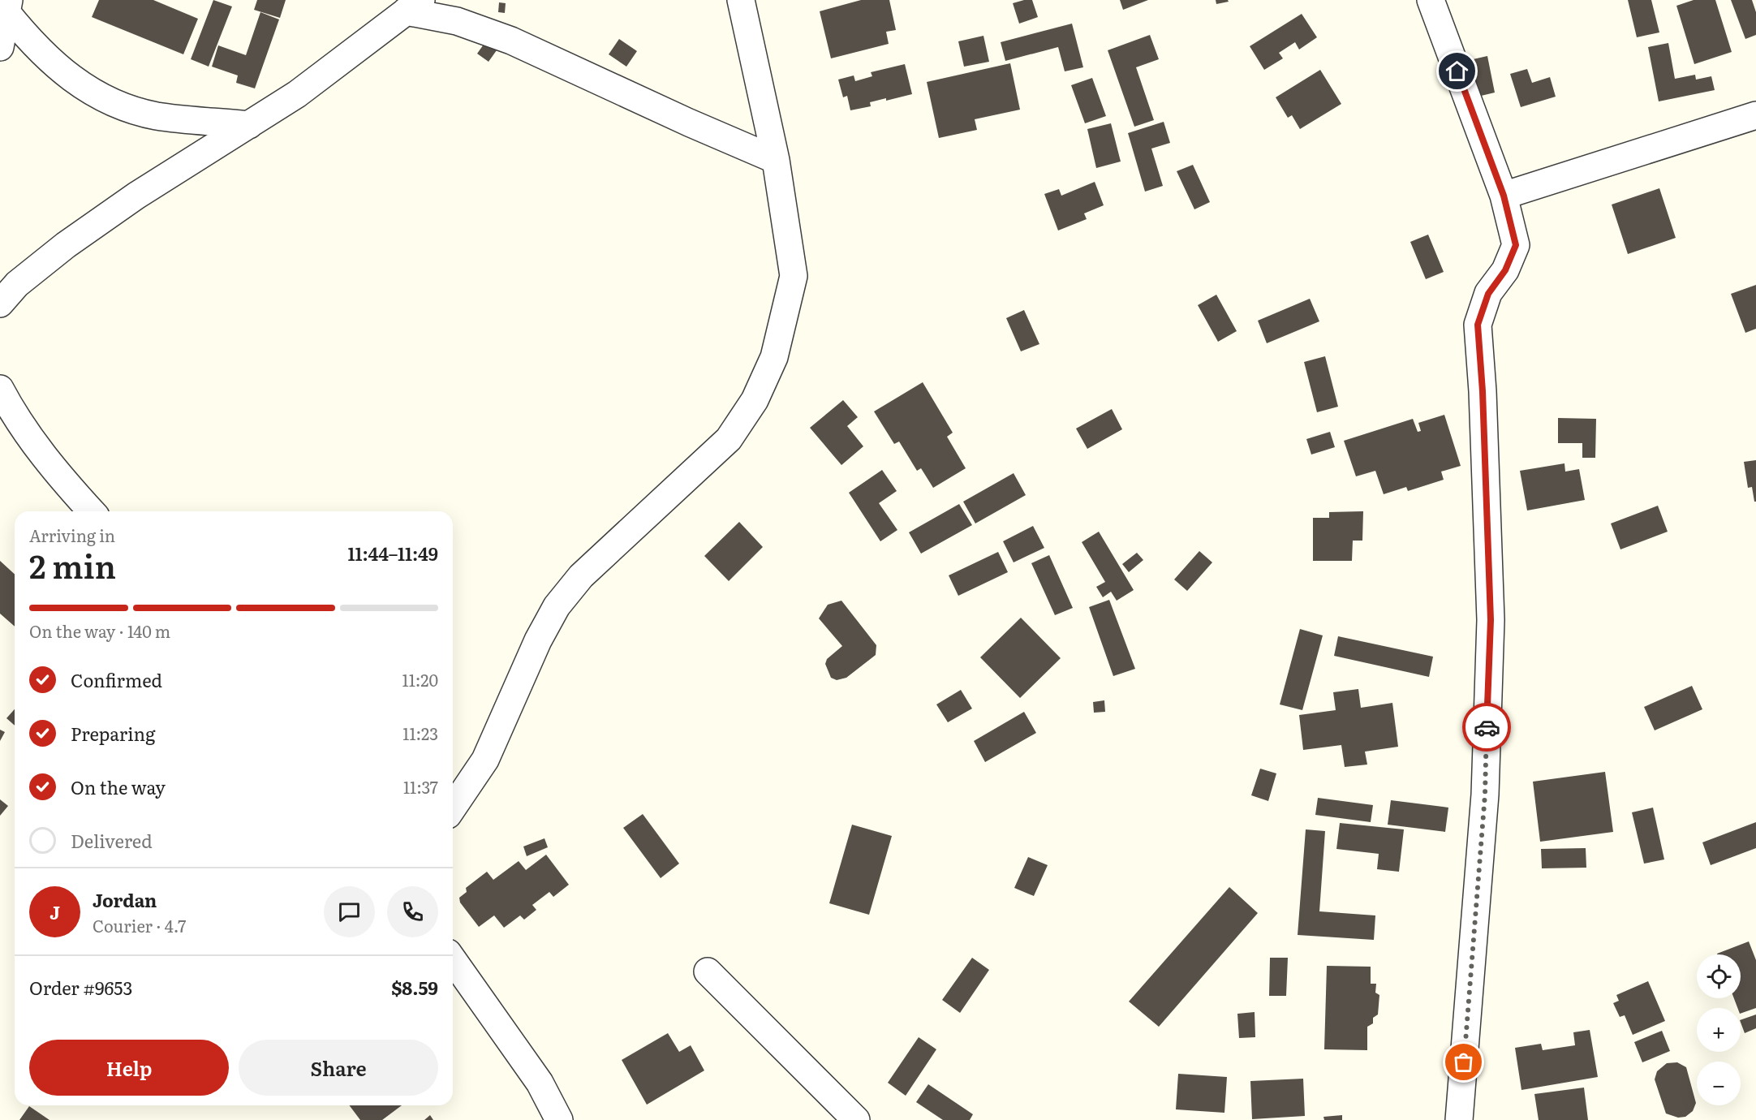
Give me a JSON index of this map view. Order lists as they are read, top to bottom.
{
  "page": {
    "heading": ["2 min", "Arriving in", "11:44–11:49"],
    "panel": [
      "Jordan",
      "Courier · 4.7",
      "Order #9653",
      "$8.59"
    ],
    "bar": "On the way · 140 m",
    "list": [
      ["Confirmed", "11:20"],
      ["Preparing", "11:23"],
      ["On the way", "11:37"],
      "Delivered"
    ],
    "round": "J",
    "map_buttons": ["+", "−"],
    "buttons": ["Help", "Share"]
  }
}
